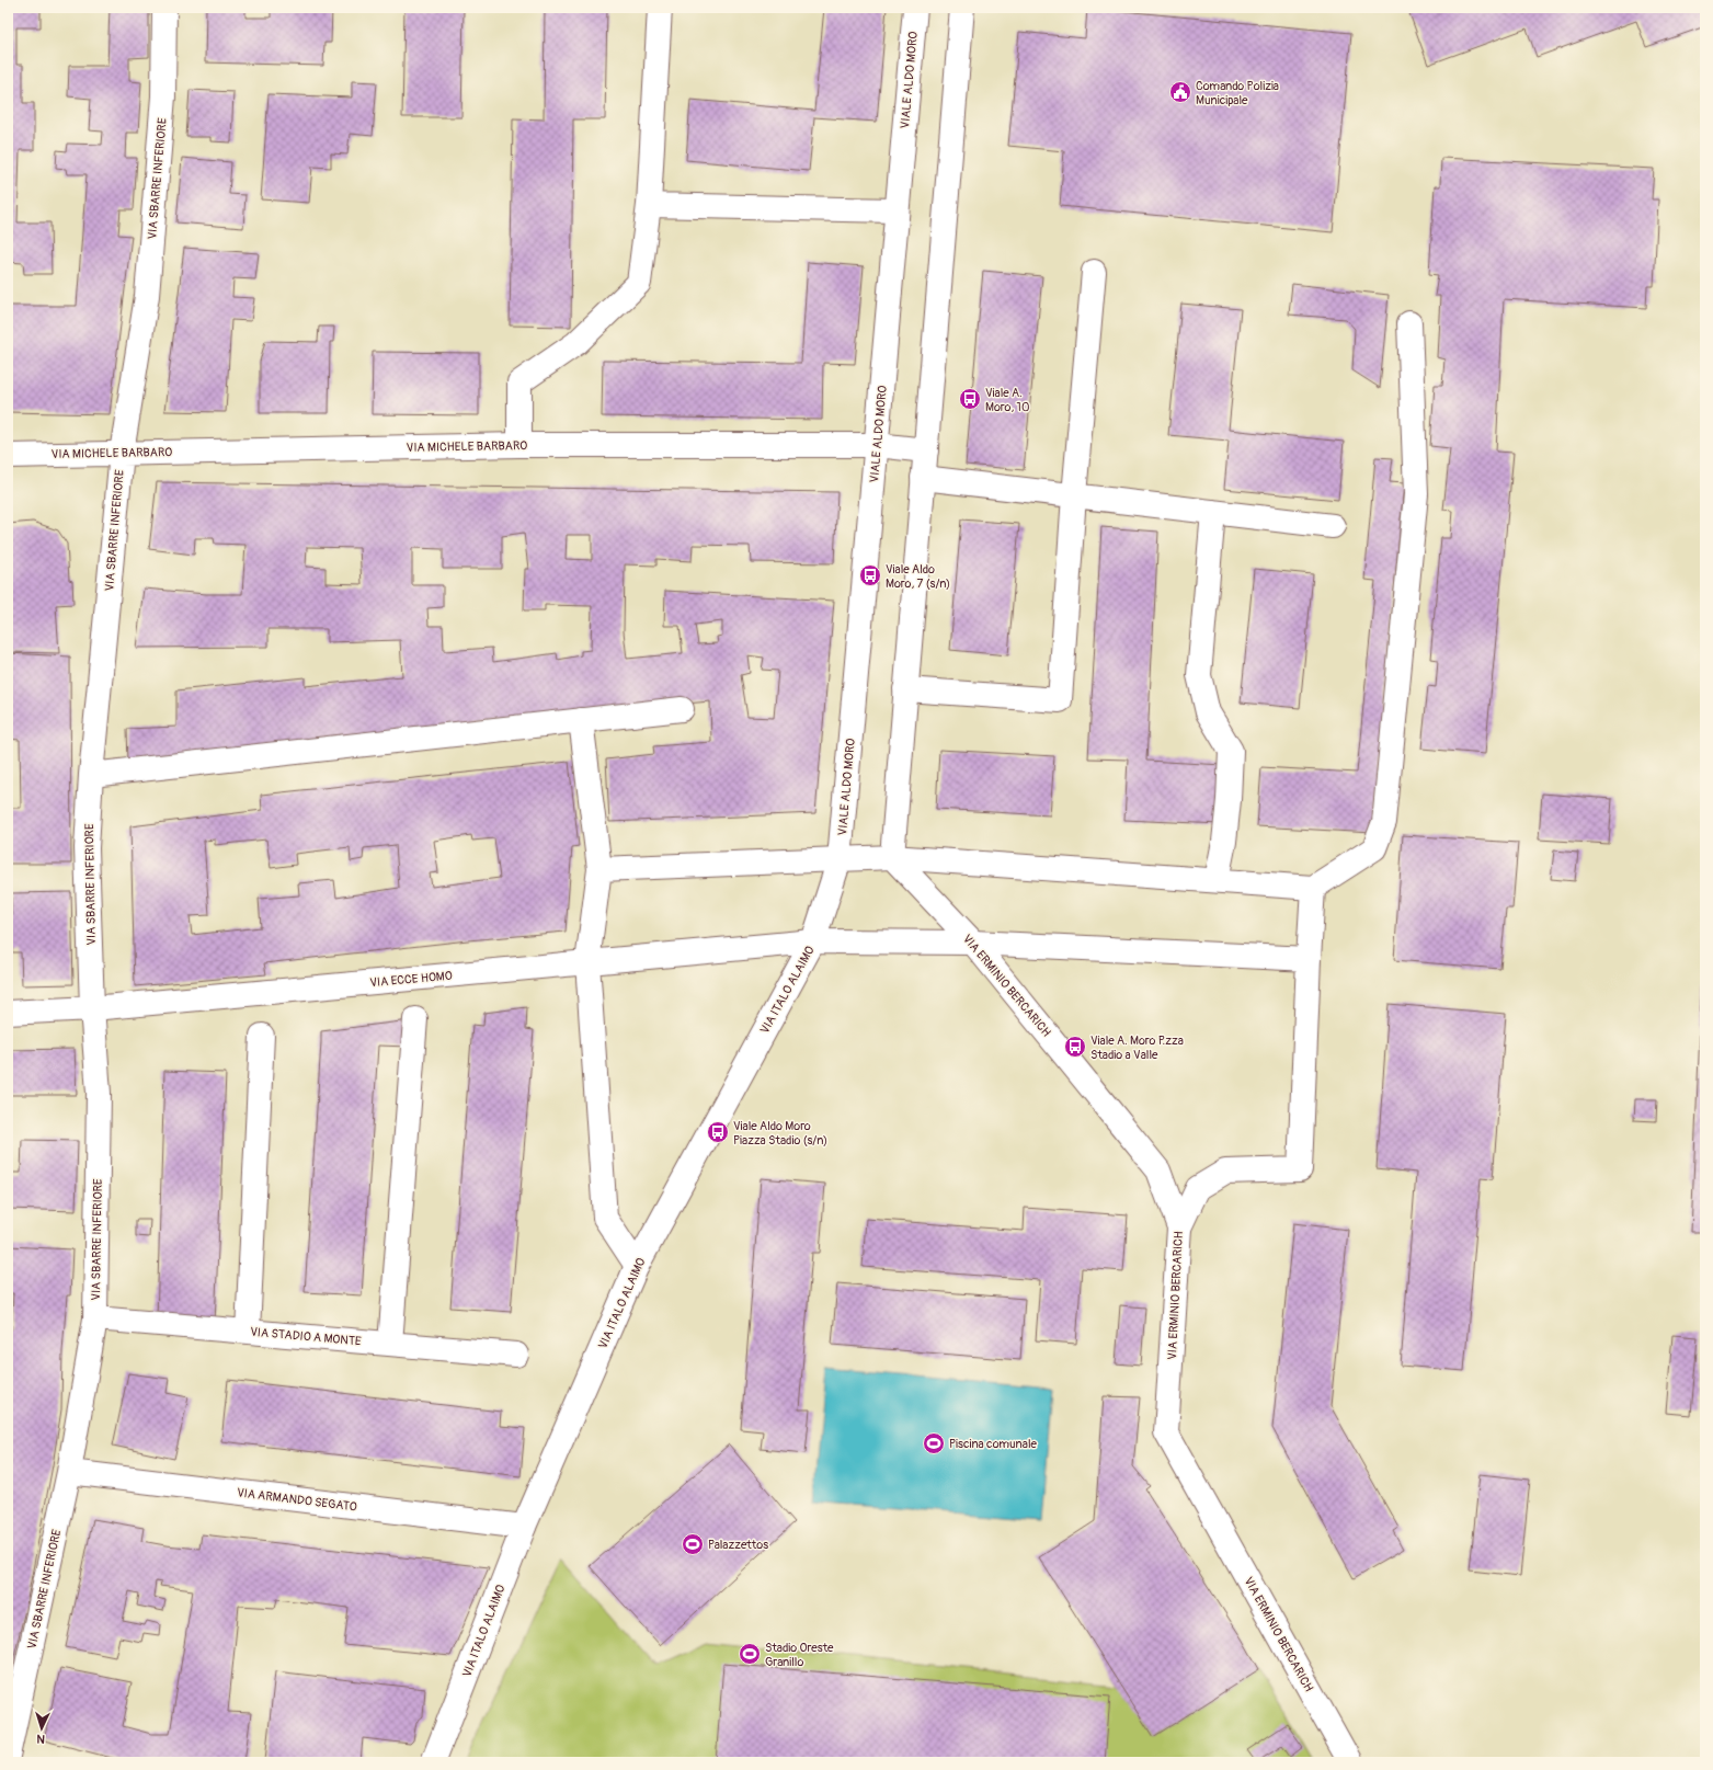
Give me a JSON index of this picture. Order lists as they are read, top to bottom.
{
  "streets": {
    "street": [
      "VIALE ALDO MORO",
      "VIA SBARRE INFERIORE",
      "VIA MICHELE BARBARO",
      "VIA ECCE HOMO",
      "VIA ERMINIO BERCARICH",
      "VIA ITALO ALAIMO",
      "VIA STADIO A MONTE",
      "VIA ARMANDO SEGATO"
    ]
  },
  "crossings": [
    ["VIALE ALDO MORO", "VIA MICHELE BARBARO"],
    ["VIALE ALDO MORO", "VIA ITALO ALAIMO"],
    ["VIA SBARRE INFERIORE", "VIA MICHELE BARBARO"],
    ["VIA SBARRE INFERIORE", "VIA ECCE HOMO"],
    ["VIA SBARRE INFERIORE", "VIA STADIO A MONTE"],
    ["VIA SBARRE INFERIORE", "VIA ARMANDO SEGATO"],
    ["VIA ECCE HOMO", "VIA ERMINIO BERCARICH"],
    ["VIA ECCE HOMO", "VIA ITALO ALAIMO"],
    ["VIA ITALO ALAIMO", "VIA ARMANDO SEGATO"]
  ],
  "places": {
    "public building": ["Comando Polizia Municipale"],
    "bus stop": [
      "Viale A. Moro, 10",
      "Viale Aldo Moro, 7 (s/n)",
      "Viale A. Moro P.zza Stadio a Valle",
      "Viale Aldo Moro Piazza Stadio (s/n)"
    ],
    "sports": ["Piscina comunale", "Palazzettos", "Stadio Oreste Granillo"]
  },
  "north": "bottom"
}
